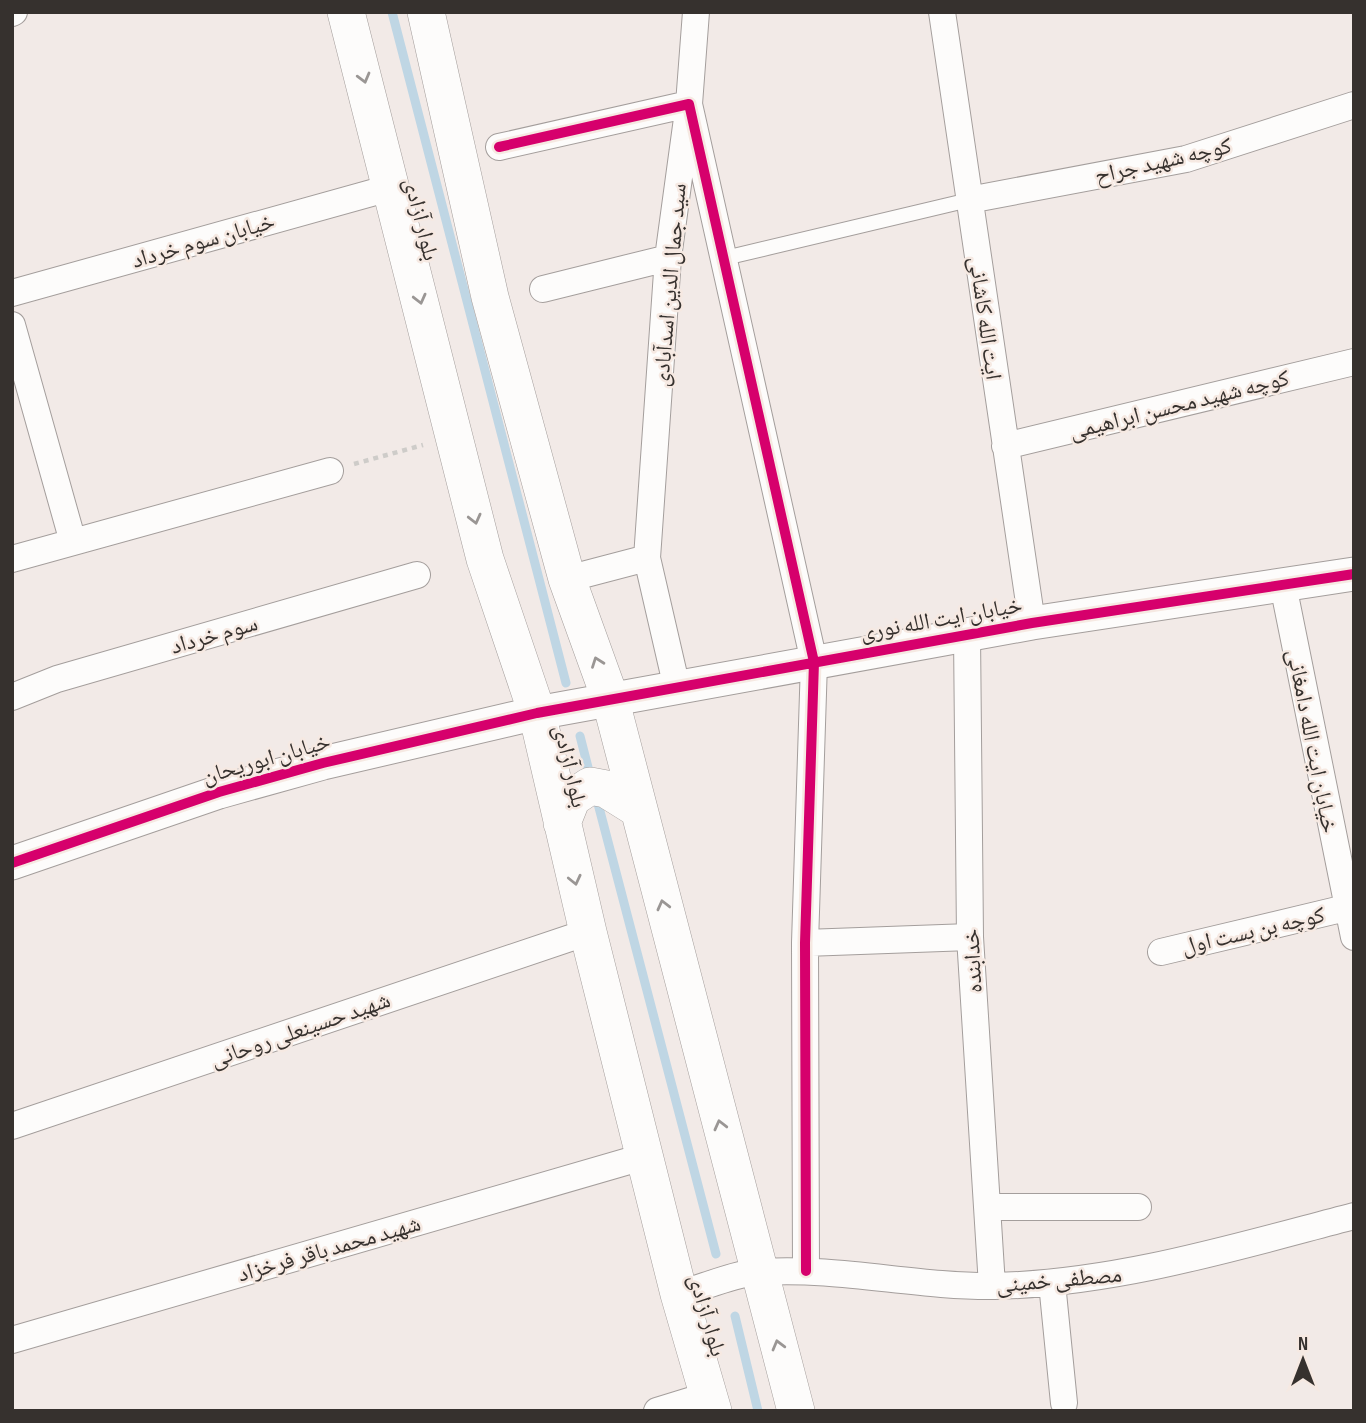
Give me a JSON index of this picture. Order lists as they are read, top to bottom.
{
  "streets": {
    "main road": ["بلوار آزادی"],
    "street": [
      "کوچه شهید جراح",
      "خیابان سوم خرداد",
      "سید جمال الدین اسدآبادی",
      "ایت الله کاشانی",
      "کوچه شهید محسن ابراهیمی",
      "خیابان ایت الله نوری",
      "سوم خرداد",
      "خیابان ایت الله دامغانی",
      "خیابان ابوریحان",
      "کوچه بن بست اول",
      "خدابنده",
      "شهید حسینعلی روحانی",
      "شهید محمد باقر فرخزاد",
      "مصطفی خمینی"
    ]
  },
  "crossings": [
    ["کوچه شهید جراح", "ایت الله کاشانی"],
    ["بلوار آزادی", "خیابان سوم خرداد"],
    ["بلوار آزادی", "خیابان ایت الله نوری"],
    ["بلوار آزادی", "خیابان ابوریحان"],
    ["بلوار آزادی", "شهید حسینعلی روحانی"],
    ["بلوار آزادی", "شهید محمد باقر فرخزاد"],
    ["بلوار آزادی", "مصطفی خمینی"],
    ["سید جمال الدین اسدآبادی", "خیابان ایت الله نوری"],
    ["ایت الله کاشانی", "کوچه شهید محسن ابراهیمی"],
    ["ایت الله کاشانی", "خیابان ایت الله نوری"],
    ["خیابان ایت الله نوری", "خیابان ایت الله دامغانی"],
    ["خیابان ایت الله نوری", "خیابان ابوریحان"],
    ["خیابان ایت الله نوری", "خدابنده"],
    ["خیابان ایت الله دامغانی", "کوچه بن بست اول"],
    ["خدابنده", "مصطفی خمینی"]
  ],
  "north": "top"
}
